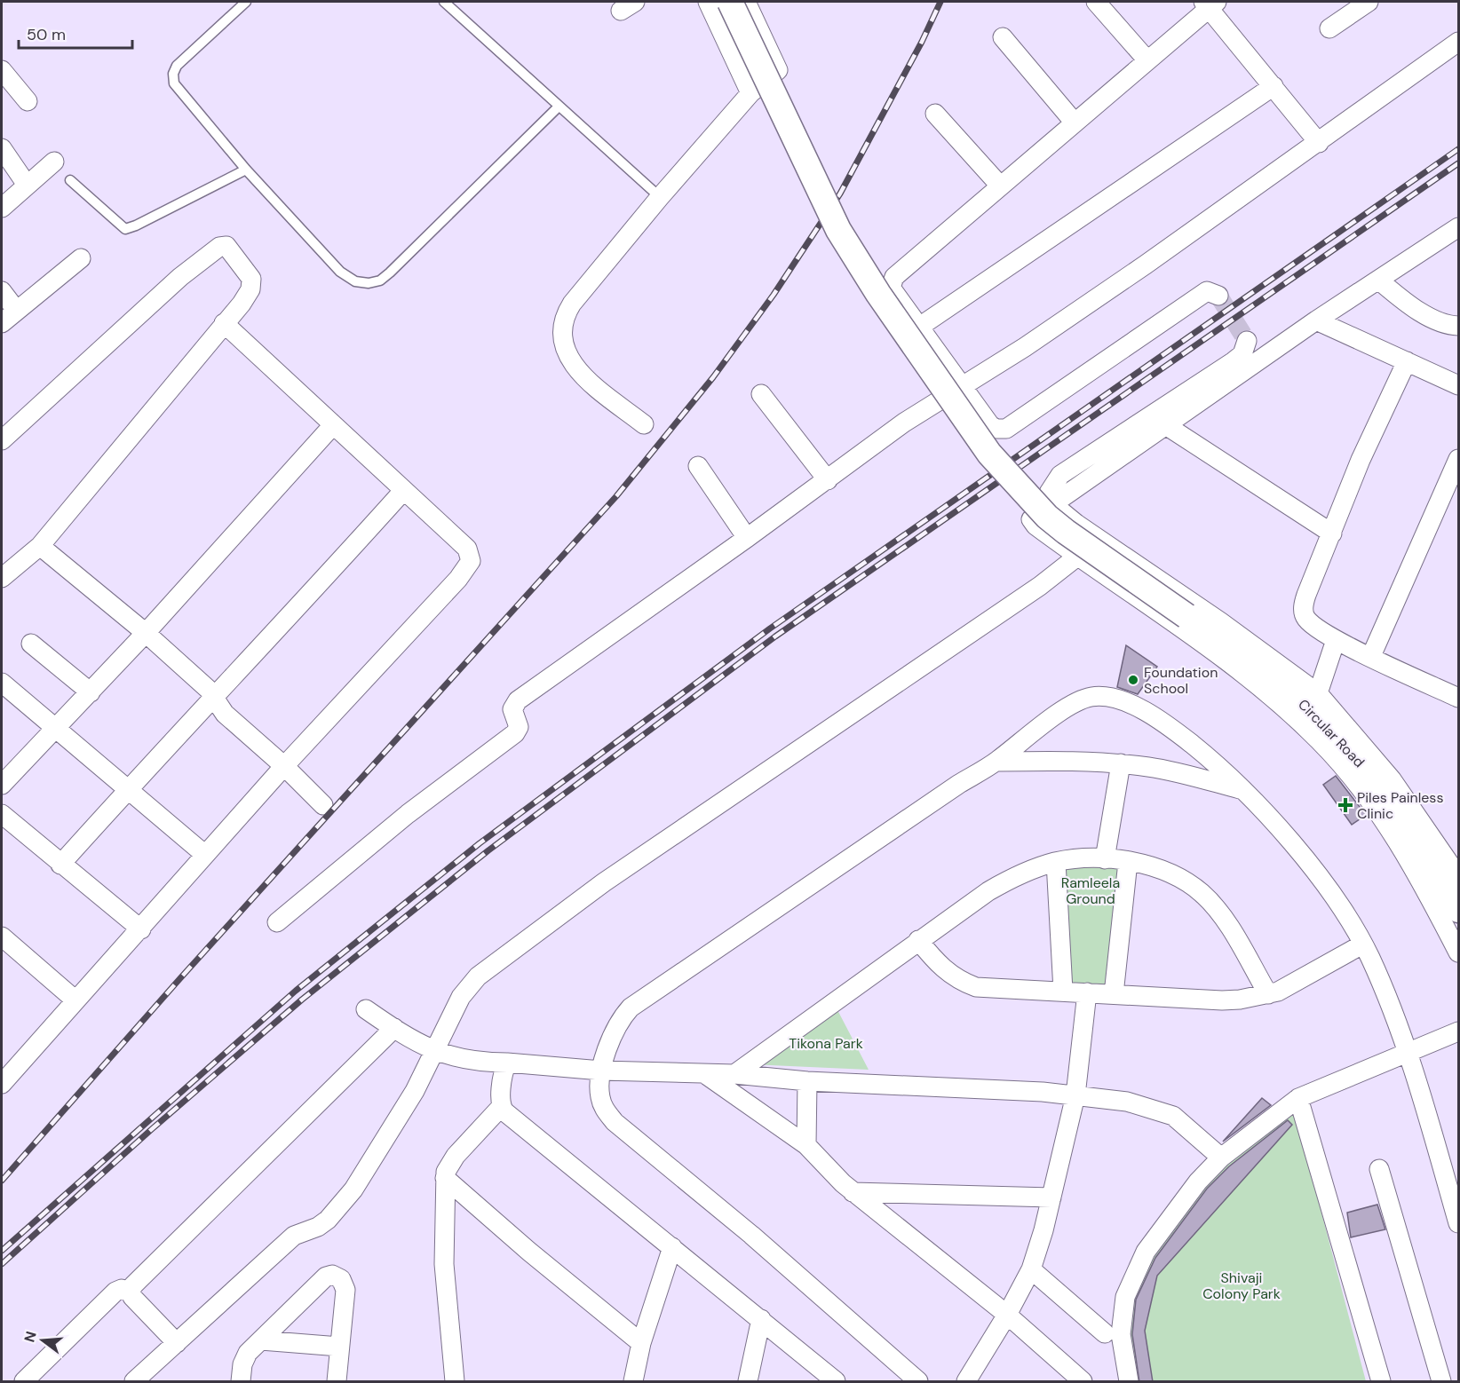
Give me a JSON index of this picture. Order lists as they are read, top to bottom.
{
  "streets": {
    "main road": ["Circular Road"]
  },
  "parks": ["Ramleela Ground", "Tikona Park", "Shivaji Colony Park"],
  "places": {
    "other": ["Foundation School"],
    "health": ["Piles Painless Clinic"]
  },
  "scale_bar": "50 m",
  "north": "left"
}
